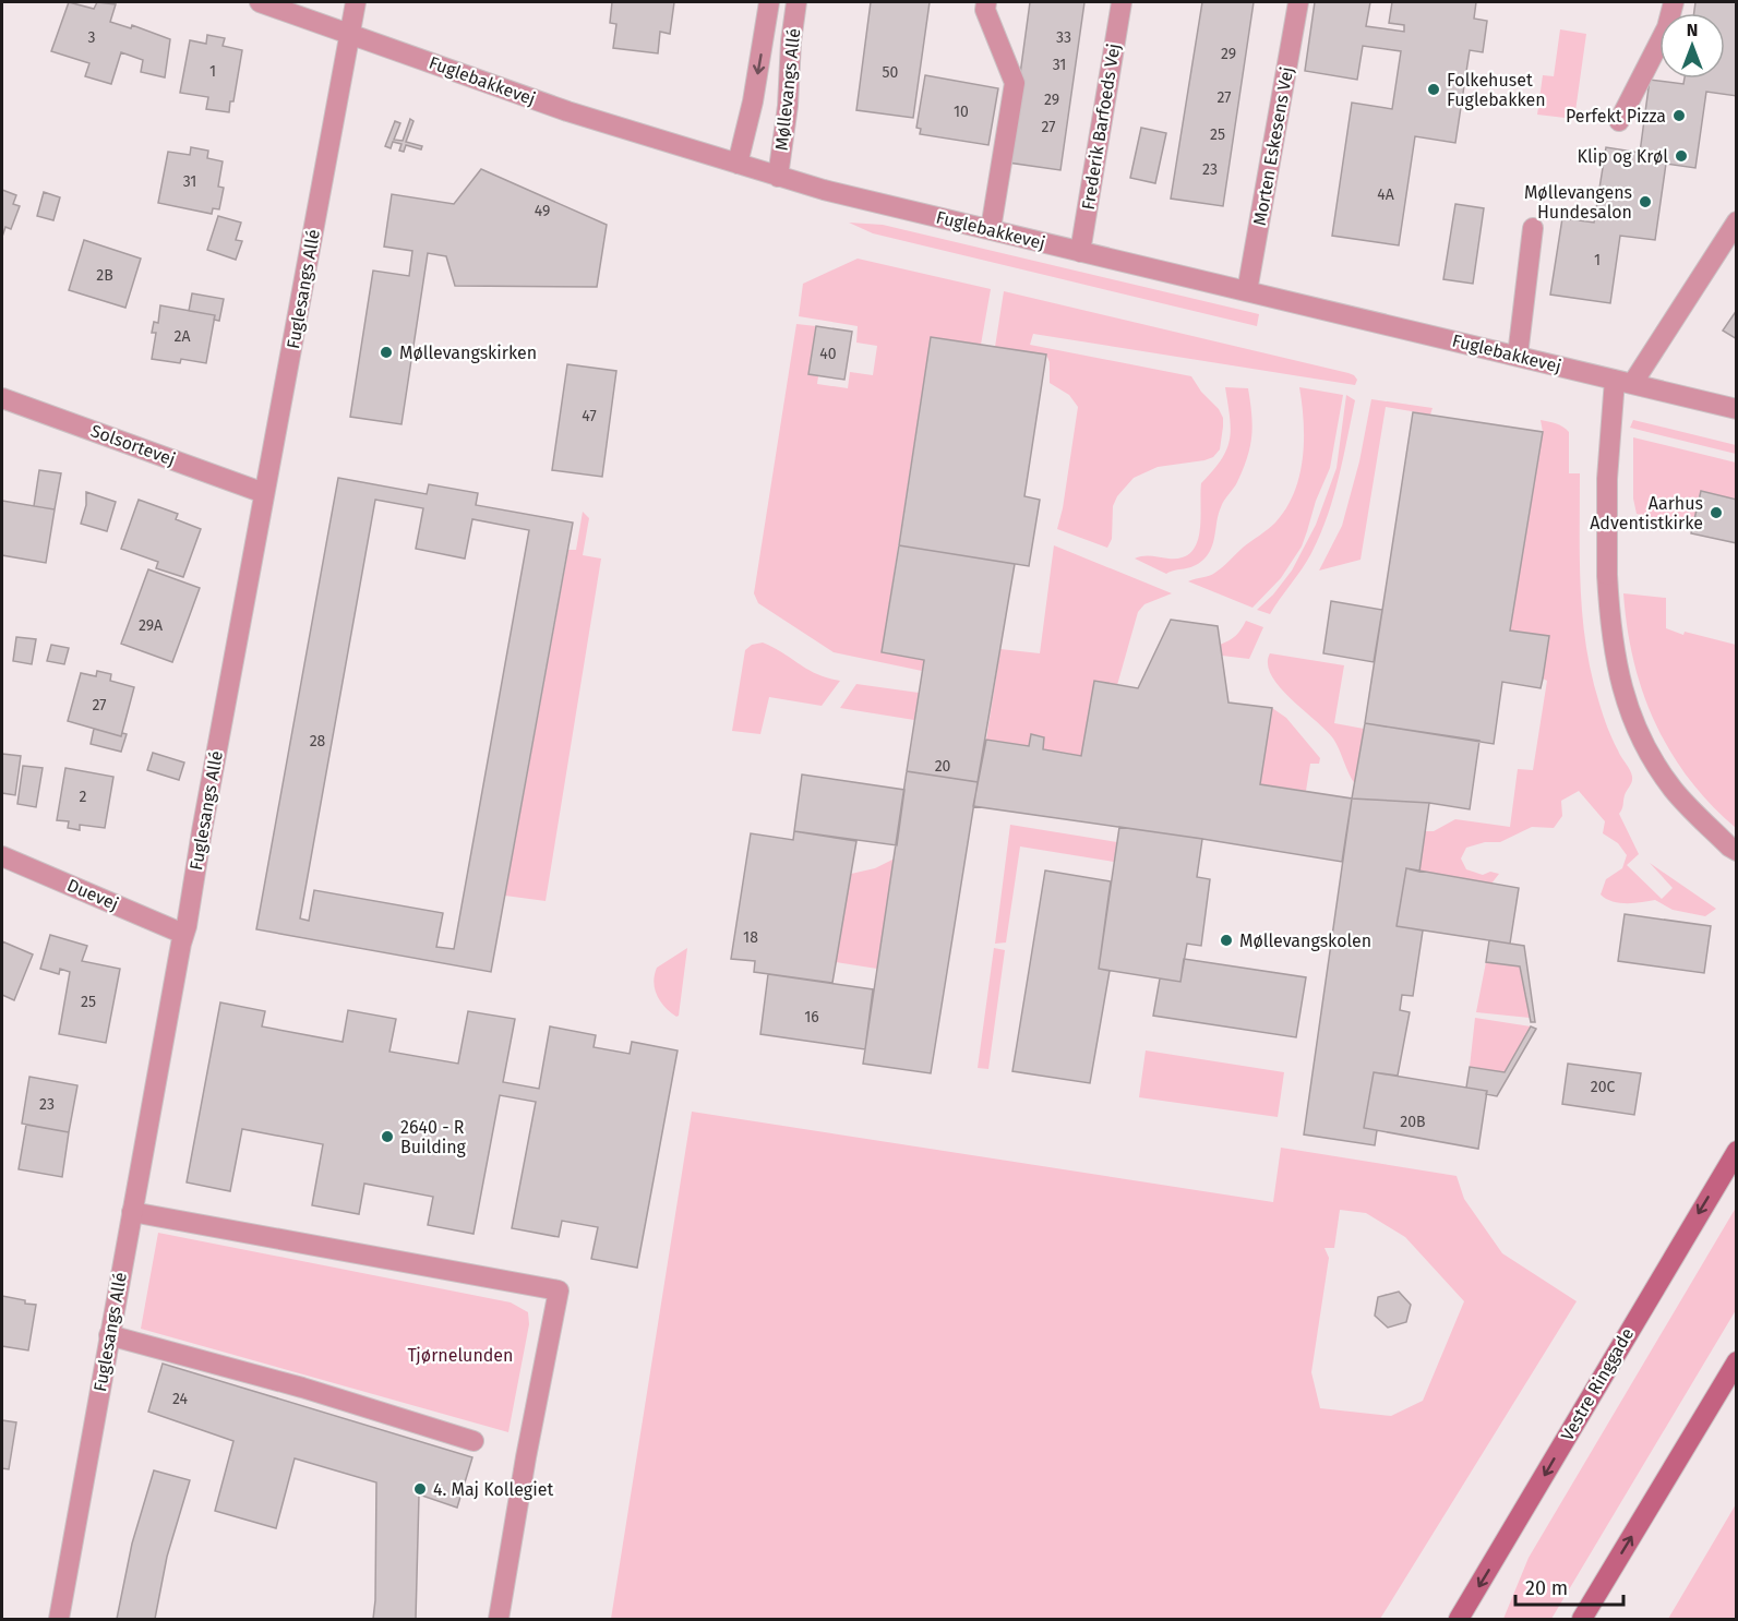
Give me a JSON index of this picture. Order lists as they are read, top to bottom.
{
  "streets": {
    "main road": ["Vestre Ringgade"],
    "street": [
      "Fuglebakkevej",
      "Møllevangs Allé",
      "Frederik Barfoeds Vej",
      "Morten Eskesens Vej",
      "Fuglesangs Allé",
      "Solsortevej",
      "Duevej"
    ]
  },
  "crossings": [
    ["Fuglebakkevej", "Møllevangs Allé"],
    ["Fuglebakkevej", "Frederik Barfoeds Vej"],
    ["Fuglebakkevej", "Morten Eskesens Vej"],
    ["Fuglebakkevej", "Fuglesangs Allé"],
    ["Fuglesangs Allé", "Solsortevej"],
    ["Fuglesangs Allé", "Duevej"]
  ],
  "parks": ["Tjørnelunden"],
  "places": [
    "Folkehuset Fuglebakken",
    "Perfekt Pizza",
    "Klip og Krøl",
    "Møllevangens Hundesalon",
    "Møllevangskirken",
    "Aarhus Adventistkirke",
    "Møllevangskolen",
    "2640 - R Building",
    "4. Maj Kollegiet"
  ],
  "house_numbers": [
    "3",
    "33",
    "29",
    "31",
    "1",
    "50",
    "27",
    "29",
    "10",
    "27",
    "25",
    "23",
    "31",
    "4A",
    "49",
    "1",
    "2B",
    "2A",
    "40",
    "47",
    "29A",
    "27",
    "28",
    "20",
    "2",
    "18",
    "25",
    "16",
    "20C",
    "23",
    "20B",
    "24"
  ],
  "scale_bar": "20 m",
  "north": "top"
}
